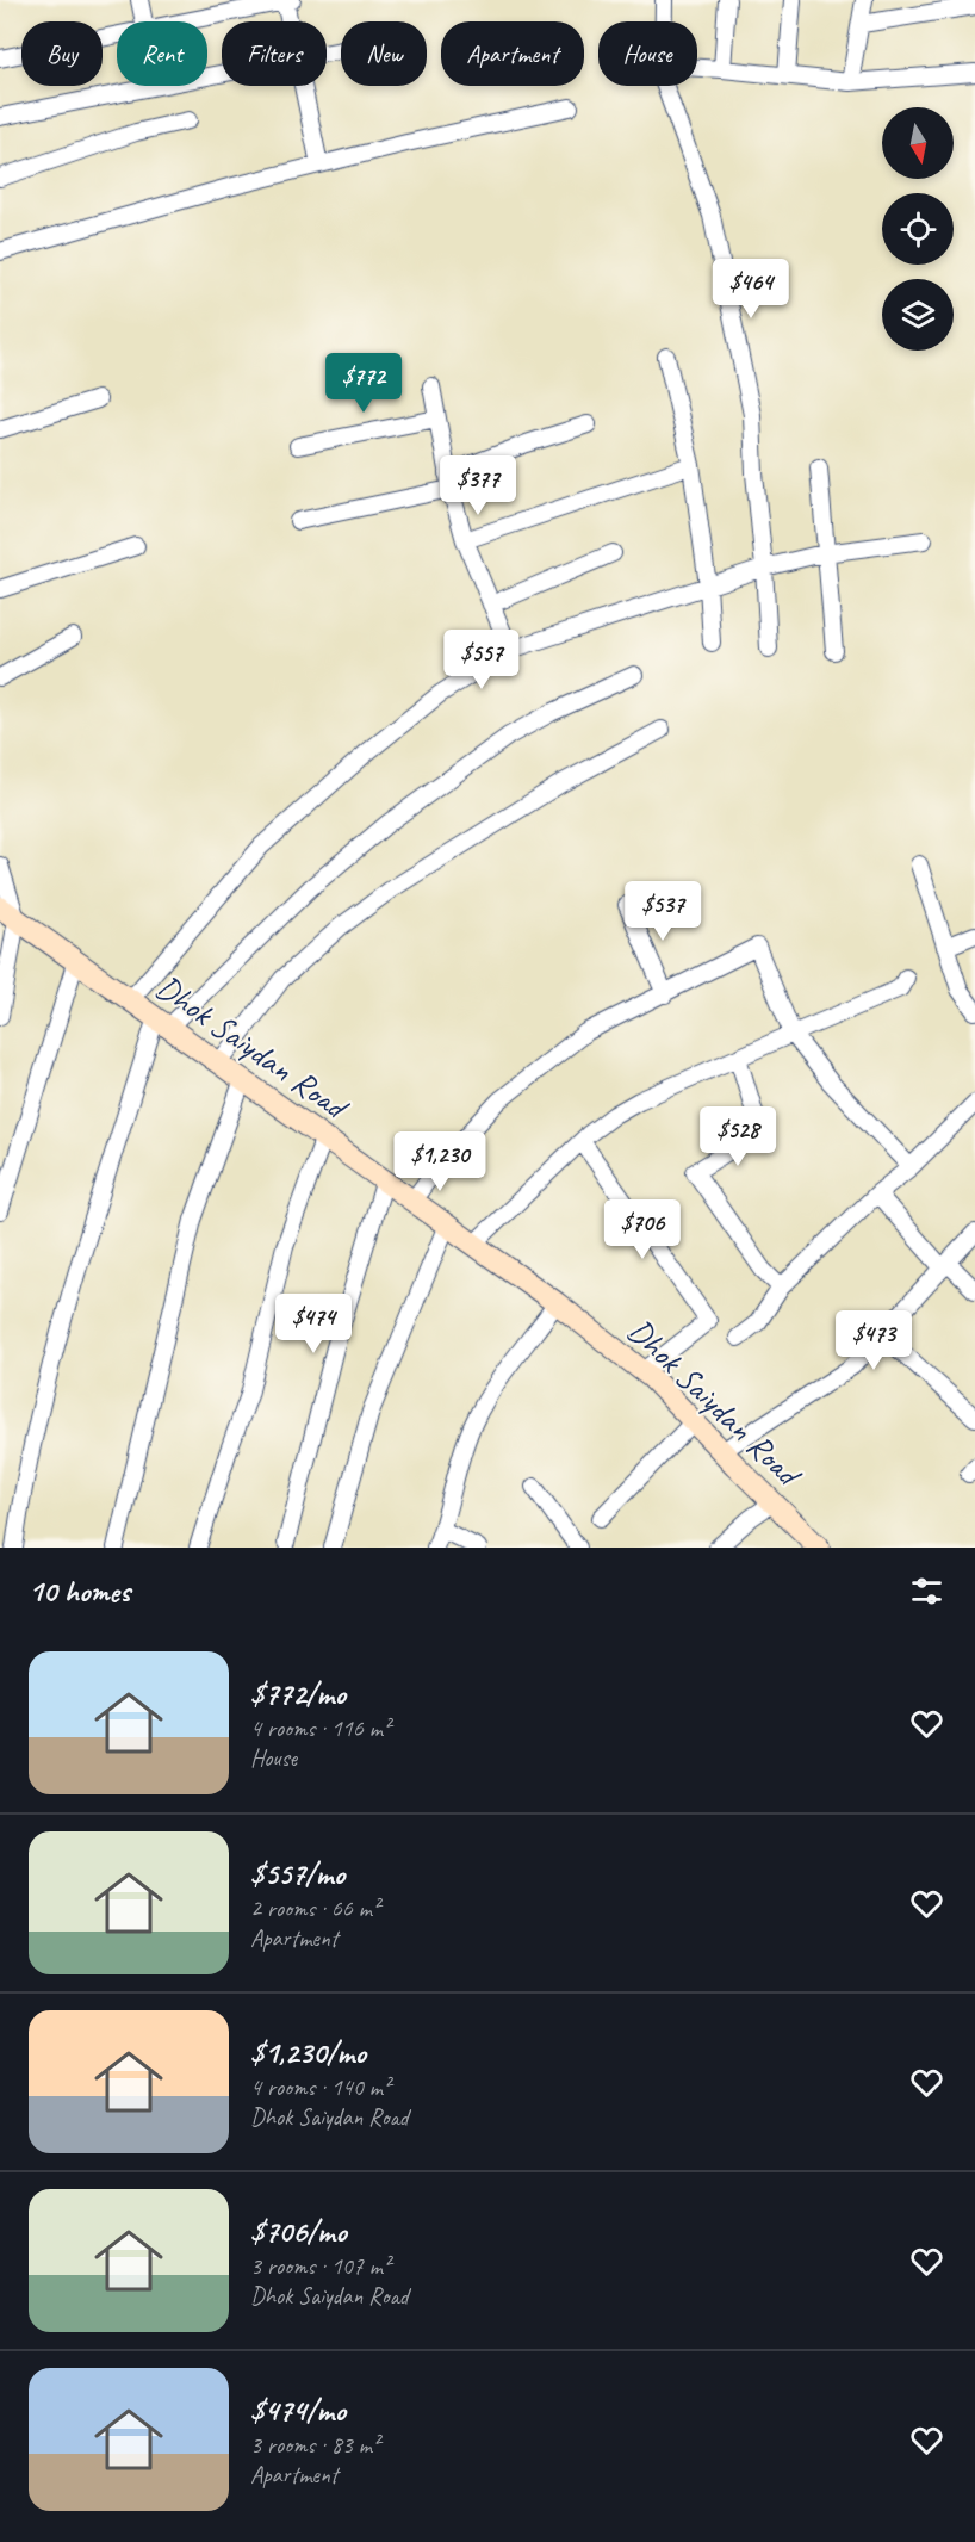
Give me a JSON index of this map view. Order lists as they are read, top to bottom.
{
  "streets": {
    "main road": ["Dhok Saiydan Road"]
  },
  "north": "bottom",
  "page": {
    "chip": [
      "Buy",
      "Rent",
      "Filters",
      "New",
      "Apartment",
      "House"
    ],
    "price": [
      "$464",
      "$772",
      "$377",
      "$557",
      "$537",
      "$528",
      "$1,230",
      "$706",
      "$474",
      "$473"
    ],
    "heading": "10 homes",
    "list": [
      {
        "name": "$772/mo",
        "note": "4 rooms · 116 m² · House"
      },
      {
        "name": "$557/mo",
        "note": "2 rooms · 66 m² · Apartment"
      },
      {
        "name": "$1,230/mo",
        "note": "4 rooms · 140 m² · Dhok Saiydan Road"
      },
      {
        "name": "$706/mo",
        "note": "3 rooms · 107 m² · Dhok Saiydan Road"
      },
      {
        "name": "$474/mo",
        "note": "3 rooms · 83 m² · Apartment"
      }
    ]
  }
}
